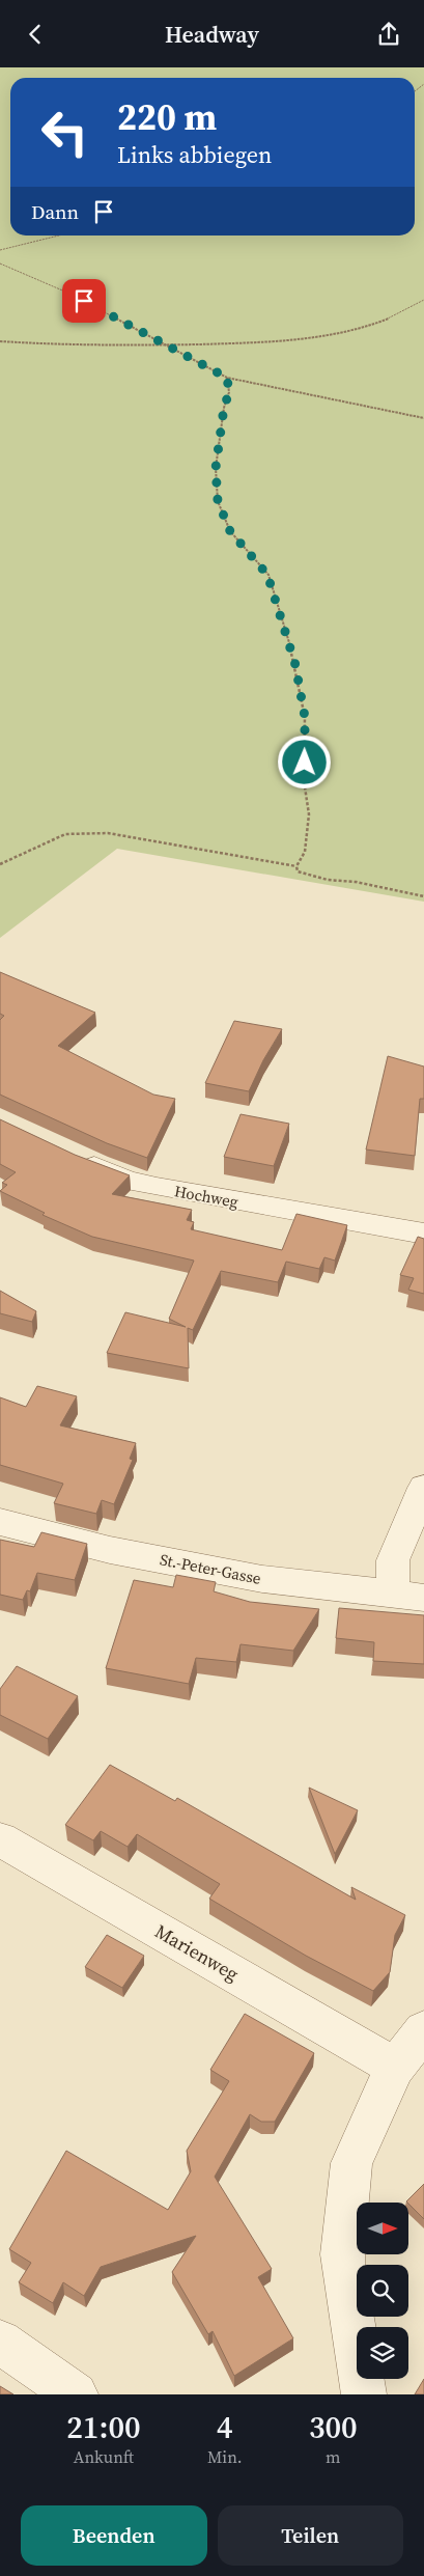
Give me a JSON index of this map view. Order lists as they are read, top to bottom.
{
  "streets": {
    "street": ["Hochweg", "St.-Peter-Gasse", "Marienweg"]
  },
  "north": "right",
  "page": {
    "header": "Headway",
    "turn": ["220 m", "Links abbiegen"],
    "then": "Dann",
    "eta": [
      "21:00",
      "Ankunft",
      "4",
      "Min.",
      "300",
      "m"
    ],
    "buttons": ["Beenden", "Teilen"]
  }
}
